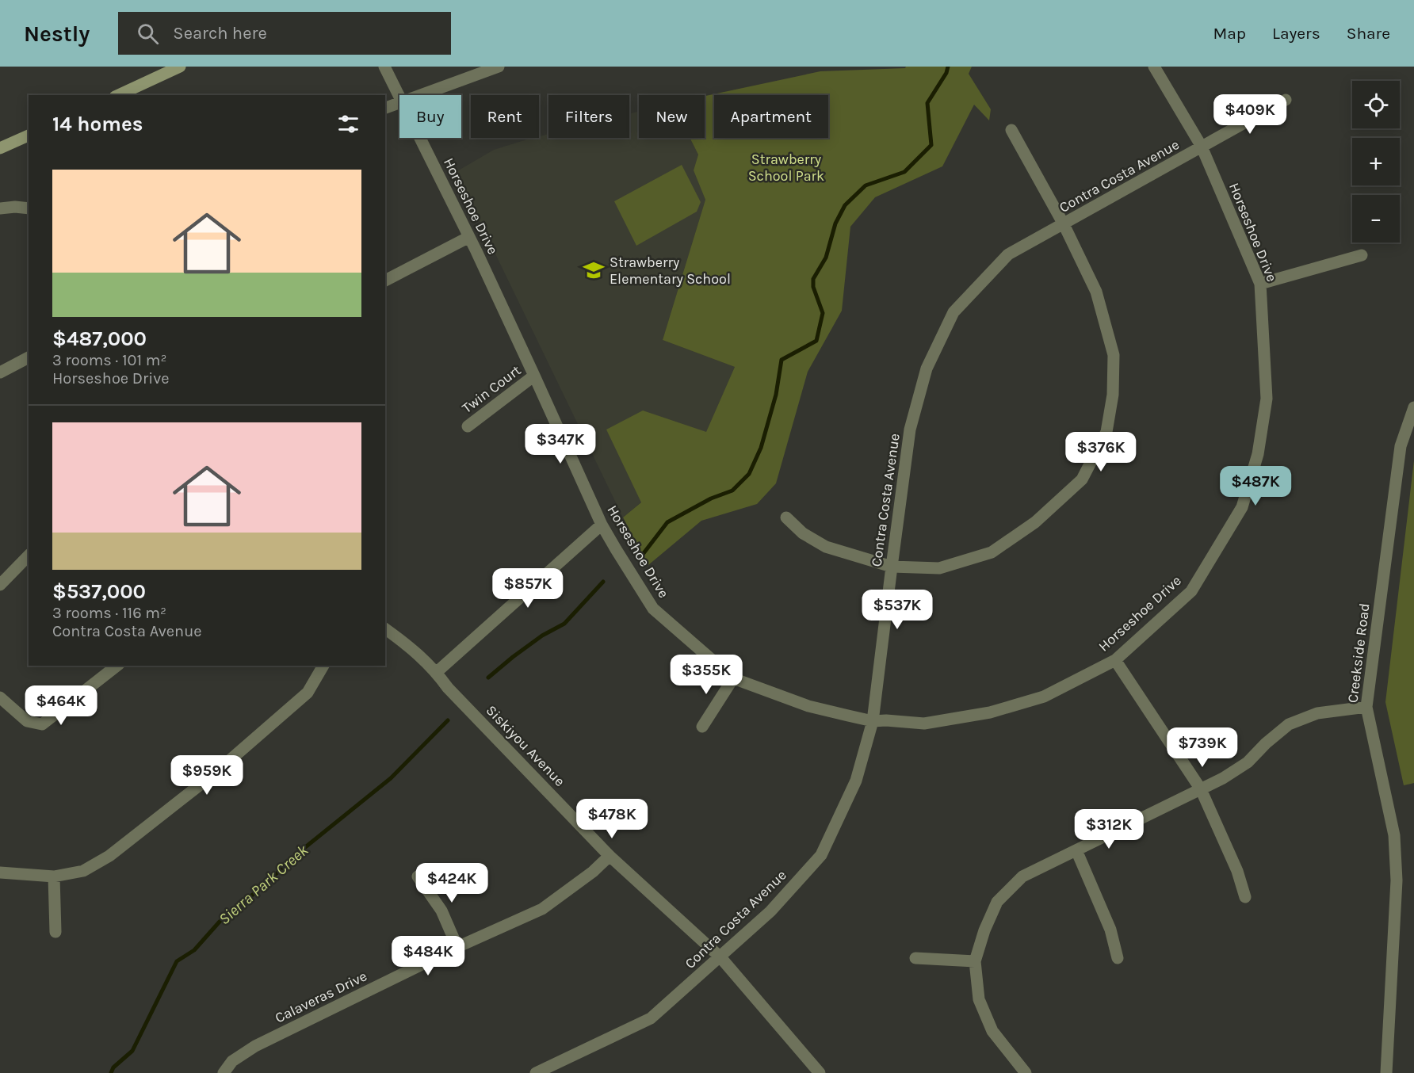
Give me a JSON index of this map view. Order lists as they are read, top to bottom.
{
  "streets": {
    "street": [
      "Contra Costa Avenue",
      "Horseshoe Drive",
      "Twin Court",
      "Creekside Road",
      "Siskiyou Avenue",
      "Calaveras Drive"
    ]
  },
  "crossings": [
    ["Contra Costa Avenue", "Horseshoe Drive"],
    ["Contra Costa Avenue", "Siskiyou Avenue"],
    ["Horseshoe Drive", "Twin Court"],
    ["Siskiyou Avenue", "Calaveras Drive"]
  ],
  "water": ["Sierra Park Creek"],
  "parks": ["Strawberry School Park"],
  "places": {
    "school or university": ["Strawberry Elementary School"]
  },
  "page": {
    "header": "Nestly",
    "search": "Search here",
    "nav": ["Map", "Layers", "Share"],
    "map_buttons": ["+", "−"],
    "price": [
      "$409K",
      "$347K",
      "$376K",
      "$487K",
      "$857K",
      "$537K",
      "$355K",
      "$464K",
      "$739K",
      "$959K",
      "$478K",
      "$312K",
      "$424K",
      "$484K"
    ],
    "chip": [
      "Buy",
      "Rent",
      "Filters",
      "New",
      "Apartment"
    ],
    "heading": "14 homes",
    "list": [
      {
        "name": "$487,000",
        "note": "3 rooms · 101 m² · Horseshoe Drive"
      },
      {
        "name": "$537,000",
        "note": "3 rooms · 116 m² · Contra Costa Avenue"
      }
    ]
  }
}
